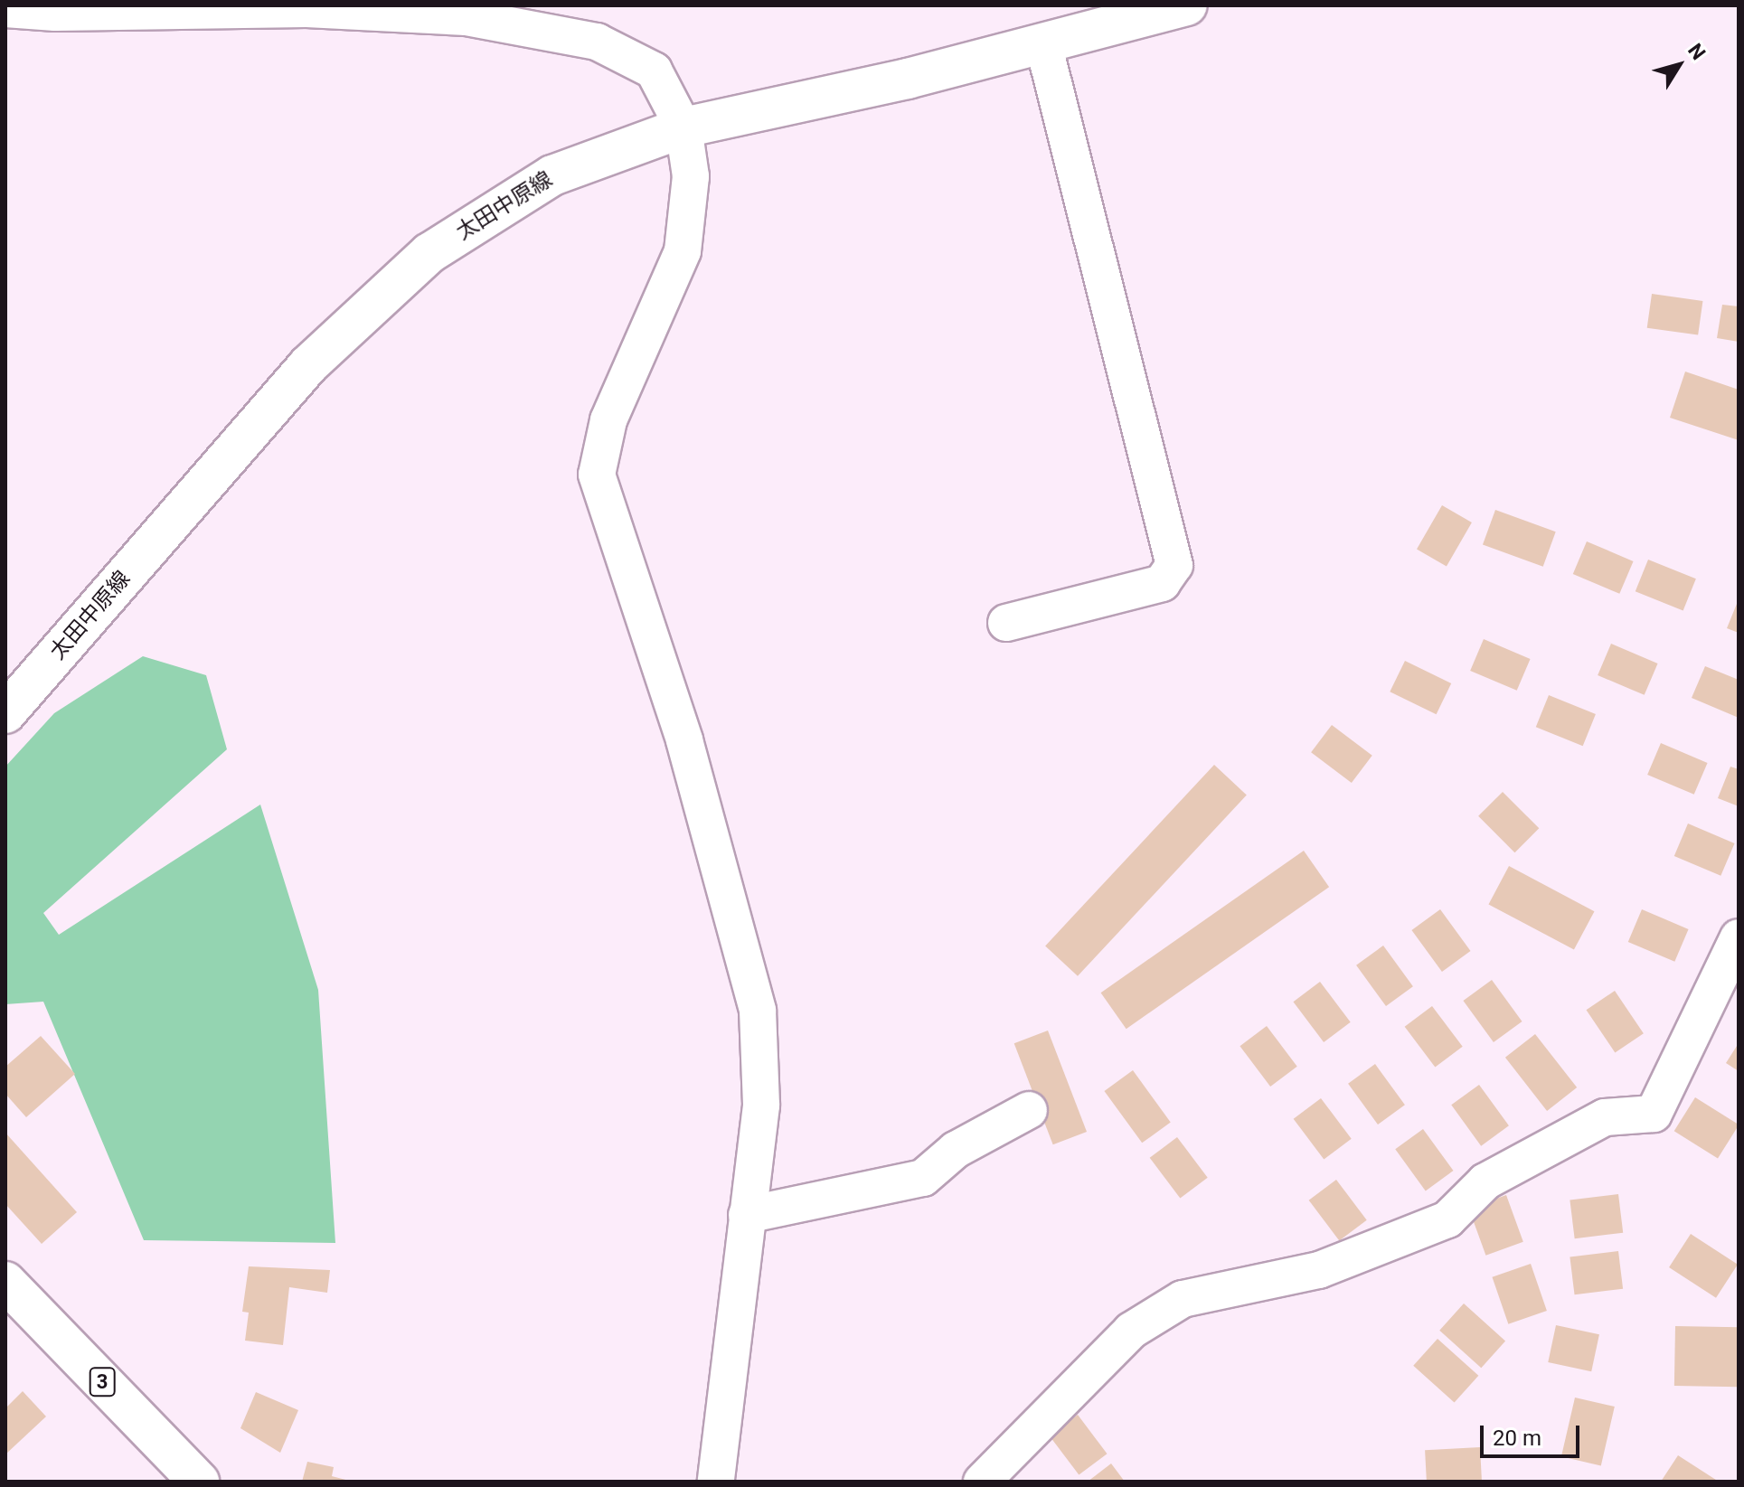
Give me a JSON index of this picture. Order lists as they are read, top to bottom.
{
  "streets": {
    "main road": ["太田中原線", "3"]
  },
  "scale_bar": "20 m",
  "north": "top right"
}
